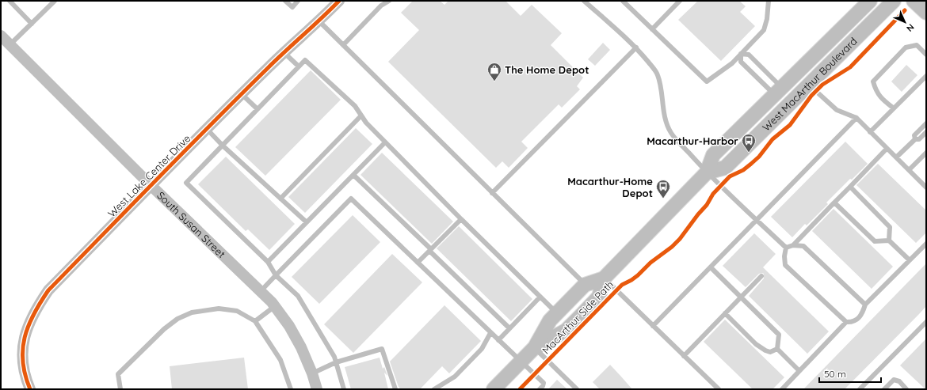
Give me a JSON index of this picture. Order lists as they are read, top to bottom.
{
  "streets": {
    "main road": ["West MacArthur Boulevard"],
    "street": ["West Lake Center Drive", "South Susan Street"],
    "cycle path": ["MacArthur Side Path"]
  },
  "crossings": [
    ["West Lake Center Drive", "South Susan Street"]
  ],
  "places": {
    "shop": ["The Home Depot"],
    "bus stop": ["Macarthur-Harbor", "Macarthur-Home Depot"]
  },
  "scale_bar": "50 m",
  "north": "bottom right"
}
